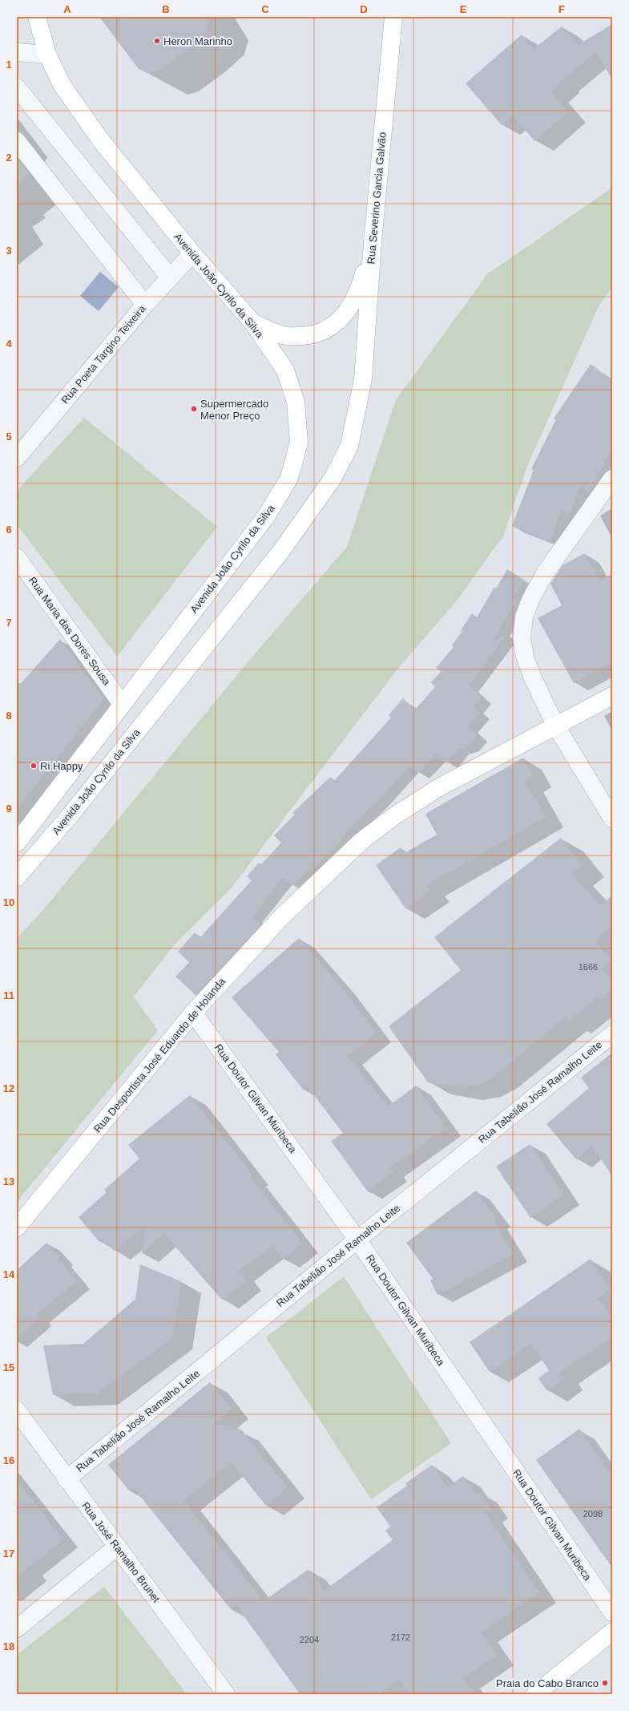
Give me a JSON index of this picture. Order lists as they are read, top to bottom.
{
  "streets": {
    "main road": ["Rua Severino Garcia Galvão", "Avenida João Cyrilo da Silva", "Rua Desportista José Eduardo de Holanda"],
    "street": [
      "Rua Poeta Targino Teixeira",
      "Rua Maria das Dores Sousa",
      "Rua Tabelião José Ramalho Leite",
      "Rua Doutor Gilvan Muribeca",
      "Rua José Ramalho Brunet"
    ]
  },
  "crossings": [
    ["Rua Severino Garcia Galvão", "Avenida João Cyrilo da Silva"],
    ["Avenida João Cyrilo da Silva", "Rua Poeta Targino Teixeira"],
    ["Avenida João Cyrilo da Silva", "Rua Maria das Dores Sousa"],
    ["Rua Desportista José Eduardo de Holanda", "Rua Doutor Gilvan Muribeca"],
    ["Rua Tabelião José Ramalho Leite", "Rua Doutor Gilvan Muribeca"],
    ["Rua Tabelião José Ramalho Leite", "Rua José Ramalho Brunet"]
  ],
  "places": [
    "Heron Marinho",
    "Supermercado Menor Preço",
    "Ri Happy",
    "Praia do Cabo Branco"
  ],
  "house_numbers": [
    "1666",
    "2098",
    "2172",
    "2204"
  ],
  "grid": {
    "columns": [
      "A",
      "B",
      "C",
      "D",
      "E",
      "F"
    ],
    "rows": [
      "1",
      "2",
      "3",
      "4",
      "5",
      "6",
      "7",
      "8",
      "9",
      "10",
      "11",
      "12",
      "13",
      "14",
      "15",
      "16",
      "17",
      "18"
    ]
  }
}
